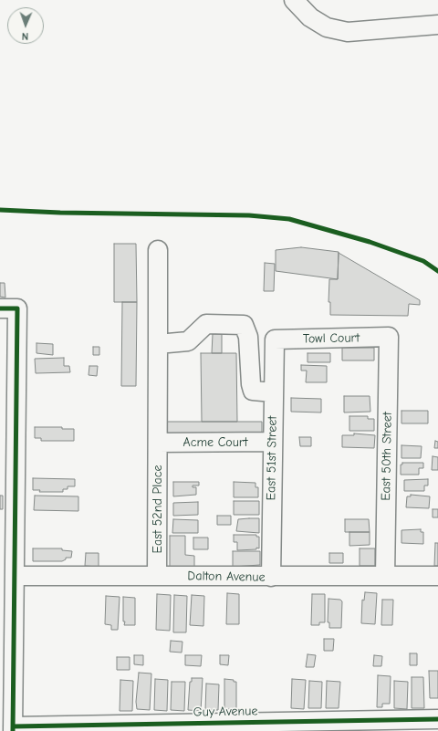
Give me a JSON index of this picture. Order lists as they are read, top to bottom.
{
  "streets": {
    "street": [
      "Towl Court",
      "Acme Court",
      "East 50th Street",
      "East 51st Street",
      "East 52nd Place",
      "Dalton Avenue",
      "Guy Avenue"
    ]
  },
  "crossings": [
    ["Towl Court", "East 50th Street"],
    ["Towl Court", "East 51st Street"],
    ["Acme Court", "East 51st Street"],
    ["Acme Court", "East 52nd Place"],
    ["East 50th Street", "Dalton Avenue"],
    ["East 51st Street", "Dalton Avenue"],
    ["East 52nd Place", "Dalton Avenue"]
  ],
  "north": "bottom"
}
